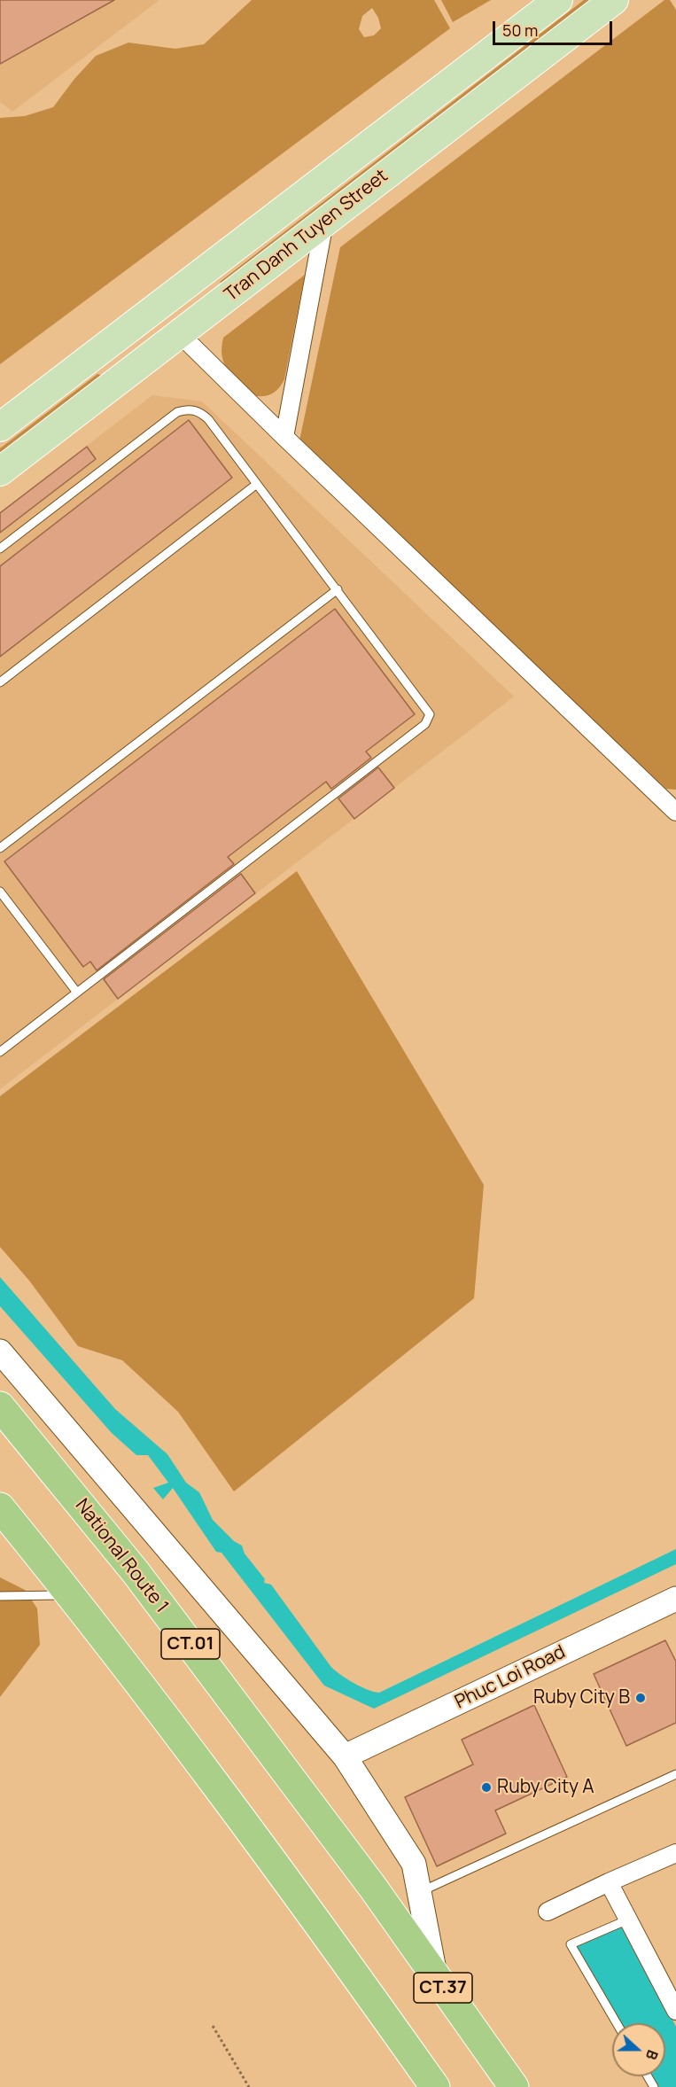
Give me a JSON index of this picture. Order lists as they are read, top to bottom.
{
  "streets": {
    "highway": ["National Route 1", "CT.01", "CT.37"],
    "main road": ["Tran Danh Tuyen Street", "Phuc Loi Road"]
  },
  "crossings": [
    ["National Route 1", "CT.37"]
  ],
  "places": ["Ruby City B", "Ruby City A"],
  "scale_bar": "50 m",
  "north": "right"
}
